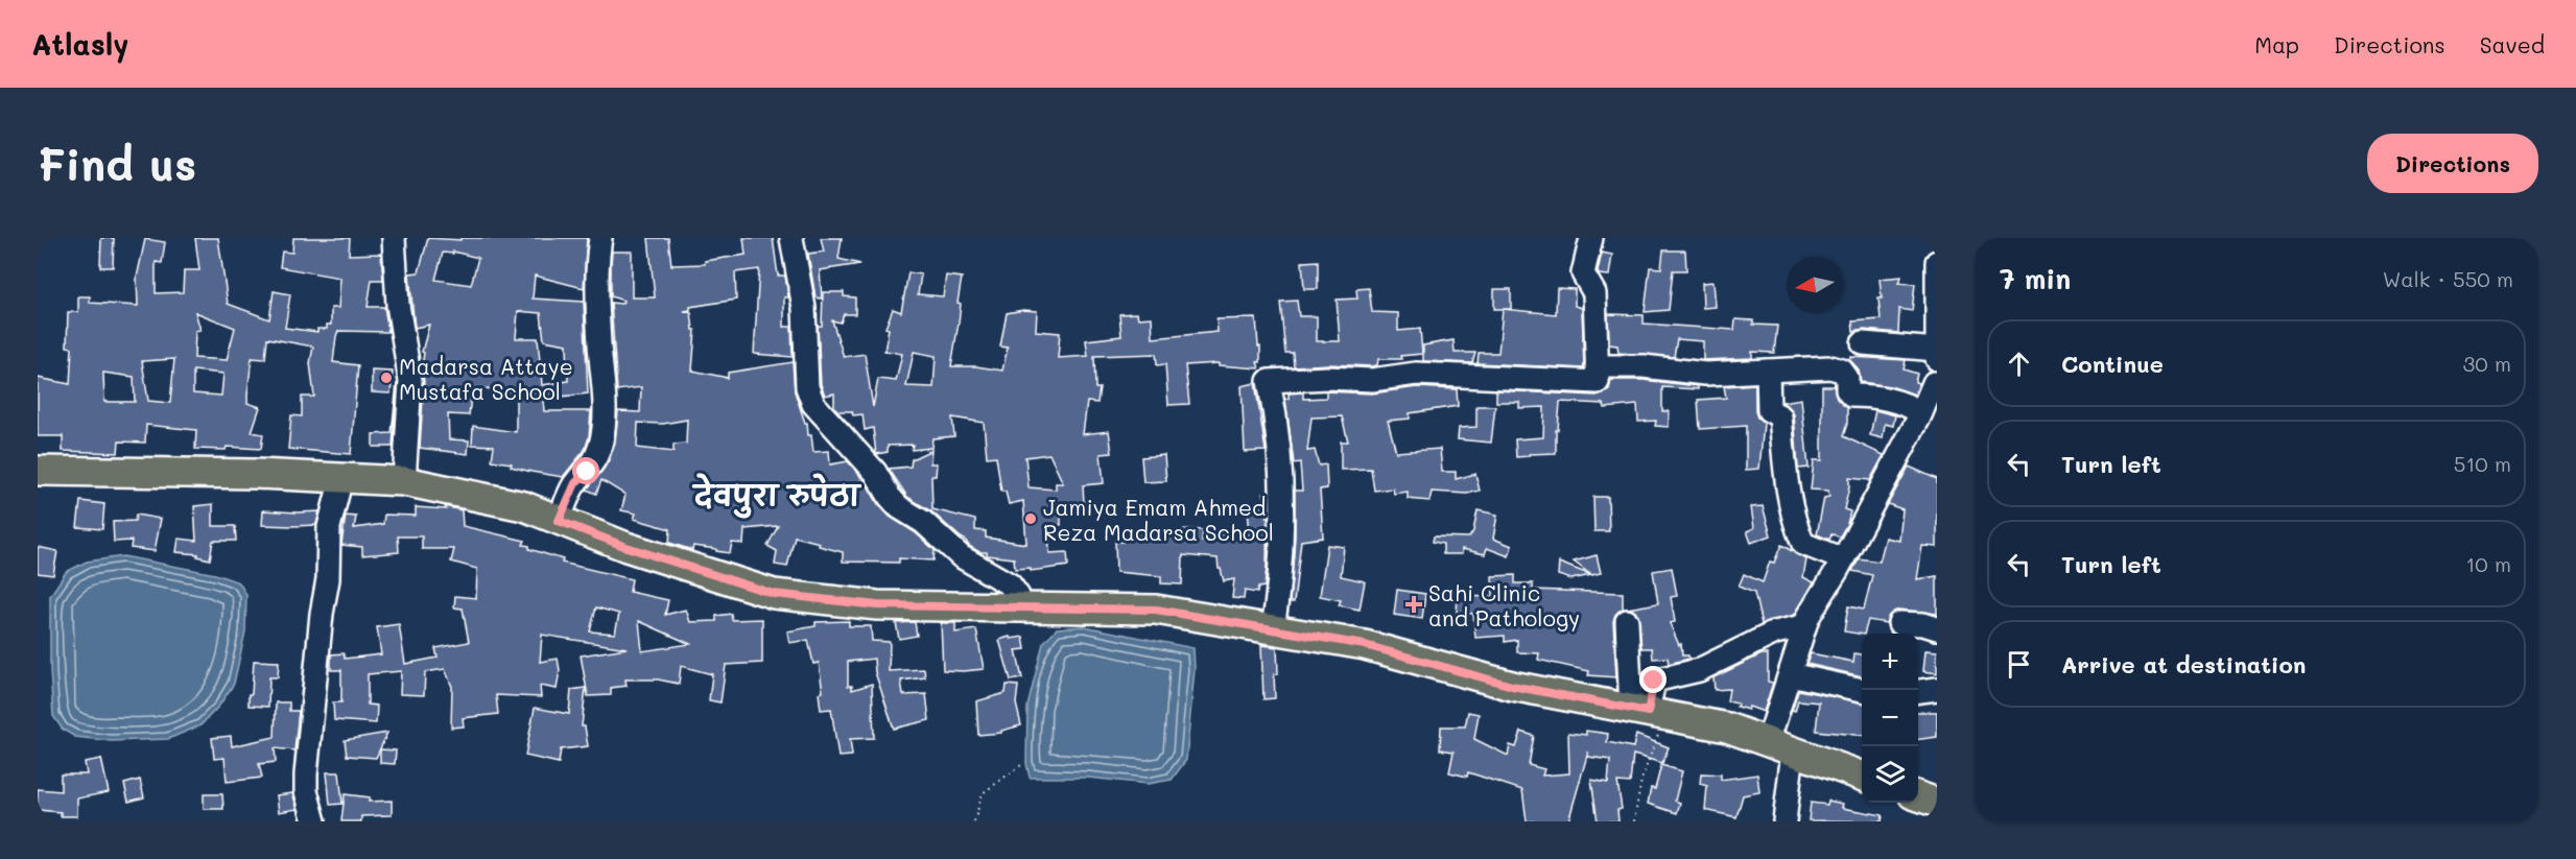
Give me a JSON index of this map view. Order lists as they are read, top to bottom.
{
  "districts": ["देवपुरा रुपेठा"],
  "places": {
    "other": ["Madarsa Attaye Mustafa School", "Jamiya Emam Ahmed Reza Madarsa School"],
    "health": ["Sahi Clinic and Pathology"]
  },
  "north": "left",
  "page": {
    "header": "Atlasly",
    "nav": ["Map", "Directions", "Saved"],
    "buttons": "Directions",
    "title": "Find us",
    "heading": ["7 min", "Walk · 550 m"],
    "list": [
      ["Continue", "30 m"],
      ["Turn left", "510 m"],
      ["Turn left", "10 m"],
      "Arrive at destination"
    ],
    "map_buttons": ["+", "−"]
  }
}
